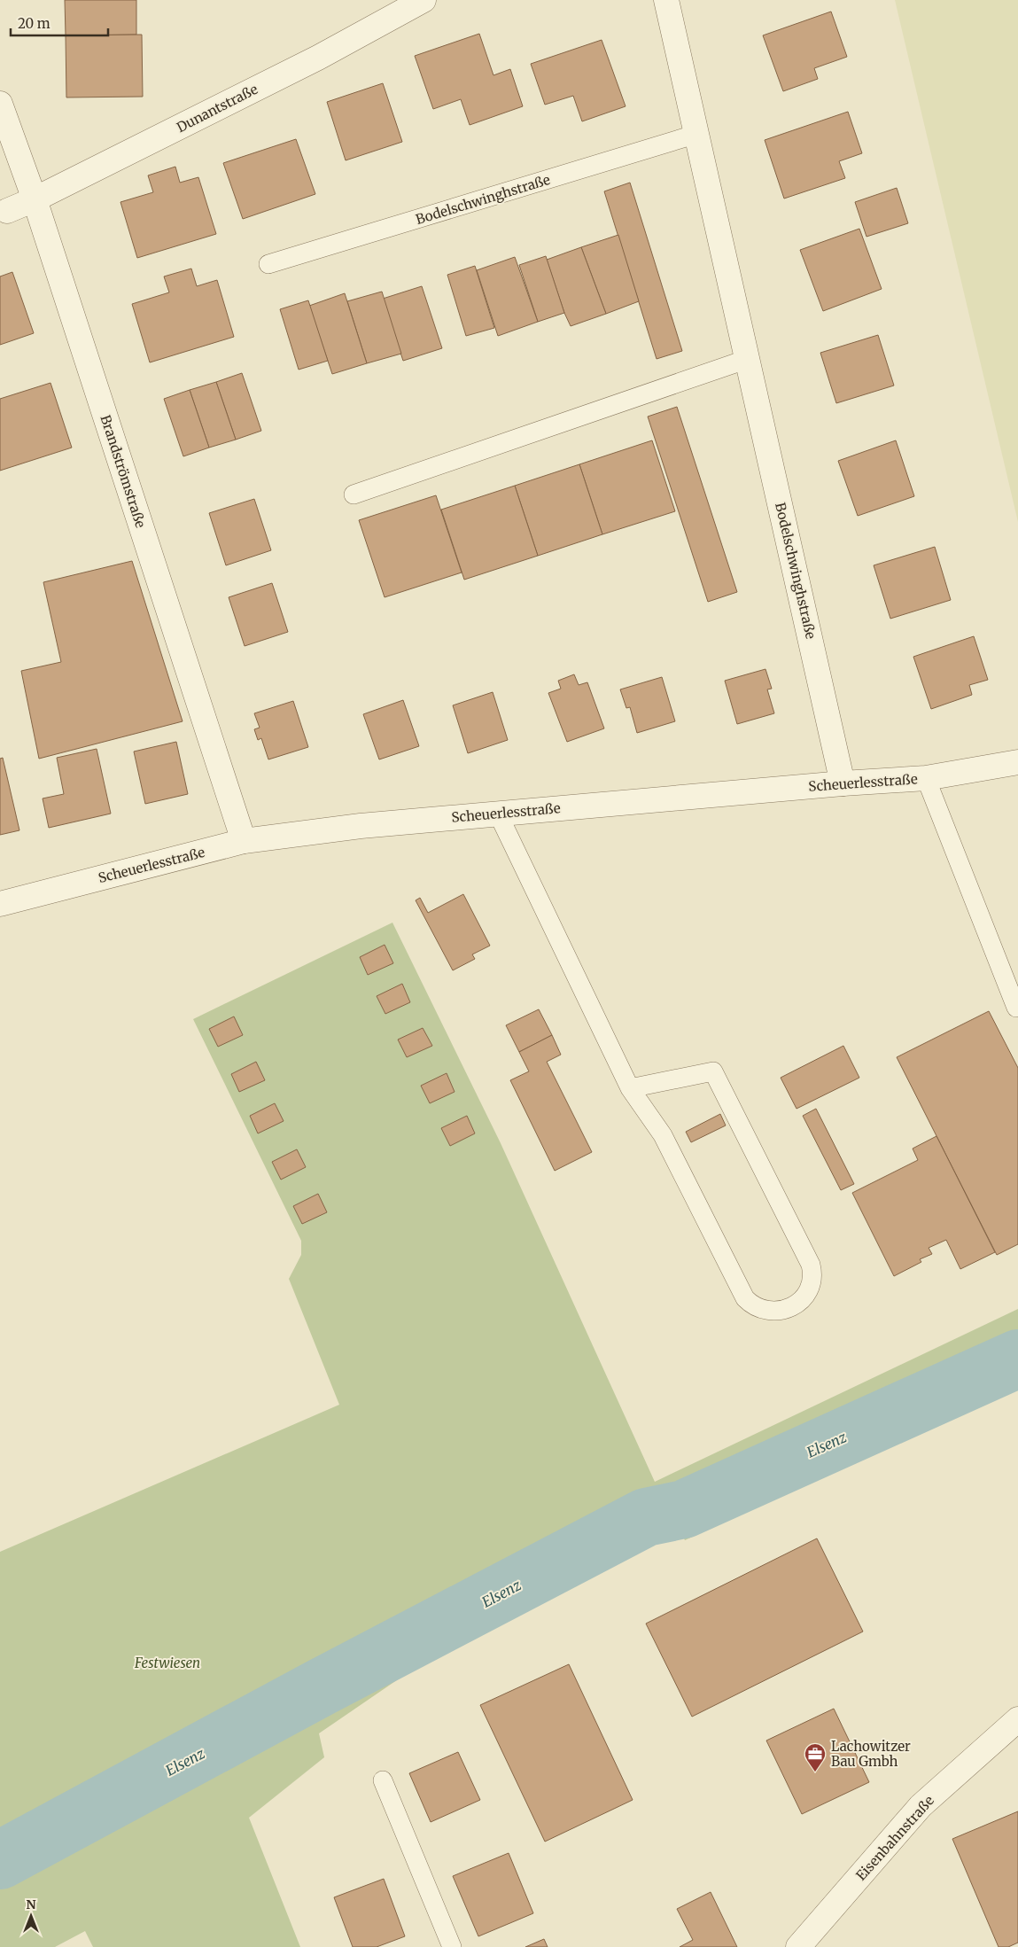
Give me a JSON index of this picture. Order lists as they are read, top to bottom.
{
  "streets": {
    "street": [
      "Dunantstraße",
      "Bodelschwinghstraße",
      "Brandströmstraße",
      "Scheuerlesstraße",
      "Eisenbahnstraße"
    ]
  },
  "crossings": [
    ["Dunantstraße", "Brandströmstraße"],
    ["Bodelschwinghstraße", "Scheuerlesstraße"],
    ["Brandströmstraße", "Scheuerlesstraße"]
  ],
  "water": ["Elsenz"],
  "parks": ["Festwiesen"],
  "places": {
    "office": ["Lachowitzer Bau Gmbh"]
  },
  "scale_bar": "20 m",
  "north": "top"
}
